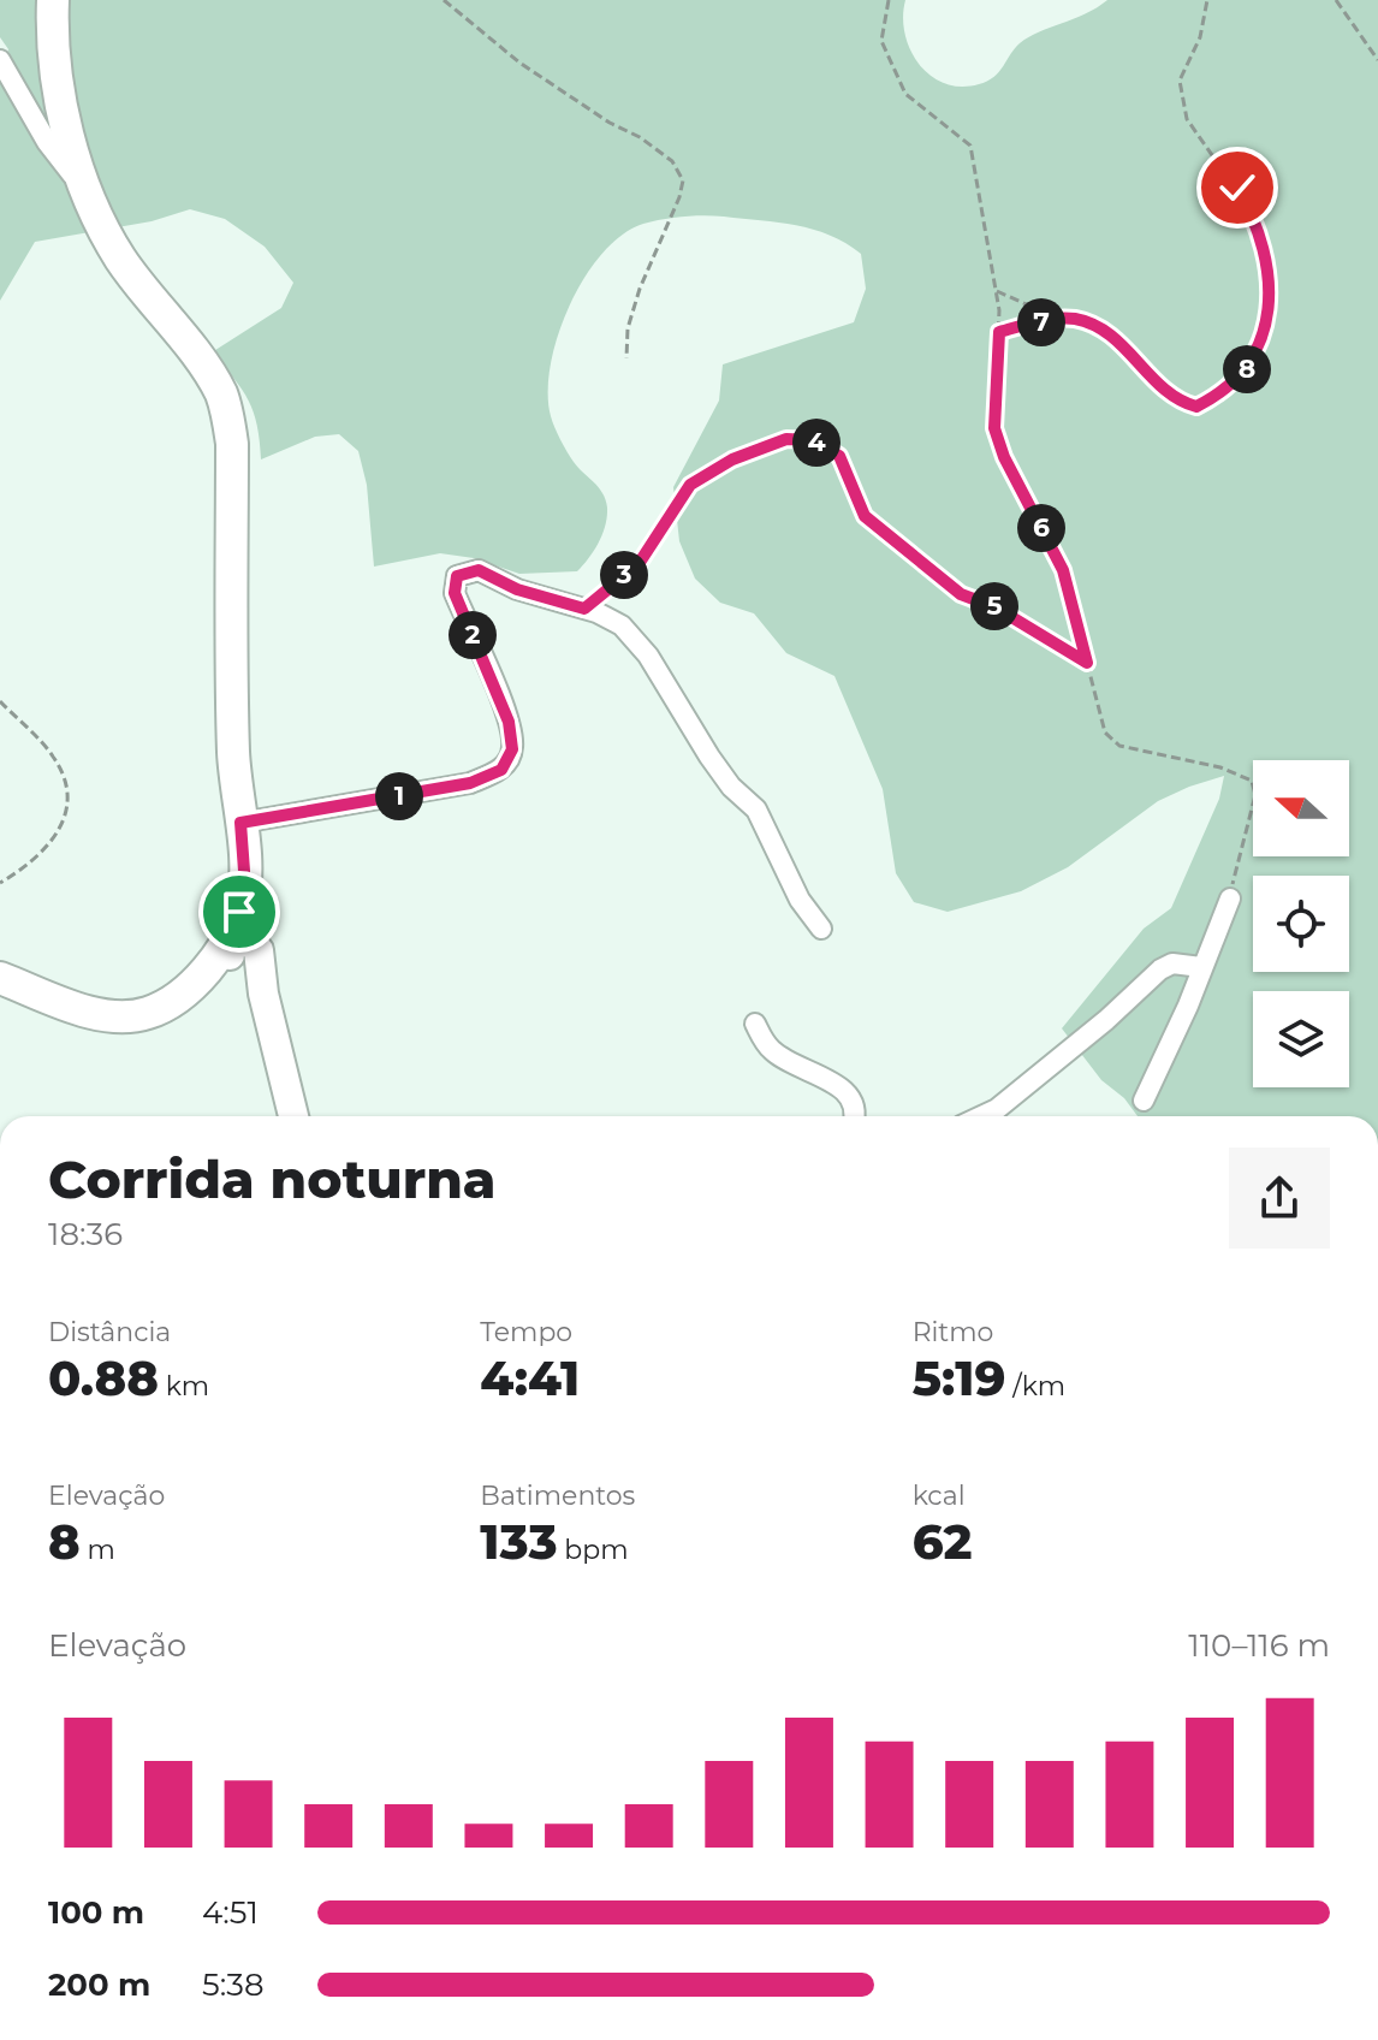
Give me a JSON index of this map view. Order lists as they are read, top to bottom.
{
  "north": "left",
  "page": {
    "pins": [
      "7",
      "8",
      "4",
      "6",
      "3",
      "5",
      "2",
      "1"
    ],
    "heading": ["Corrida noturna", "18:36"],
    "stats": [
      ["Distância", "0.88 km"],
      ["Tempo", "4:41"],
      ["Ritmo", "5:19 /km"],
      ["Elevação", "8 m"],
      ["Batimentos", "133 bpm"],
      ["kcal", "62"]
    ],
    "chart": ["Elevação", "110–116 m"],
    "list": [
      {
        "name": "100 m",
        "note": "4:51"
      },
      {
        "name": "200 m",
        "note": "5:38"
      }
    ]
  }
}
